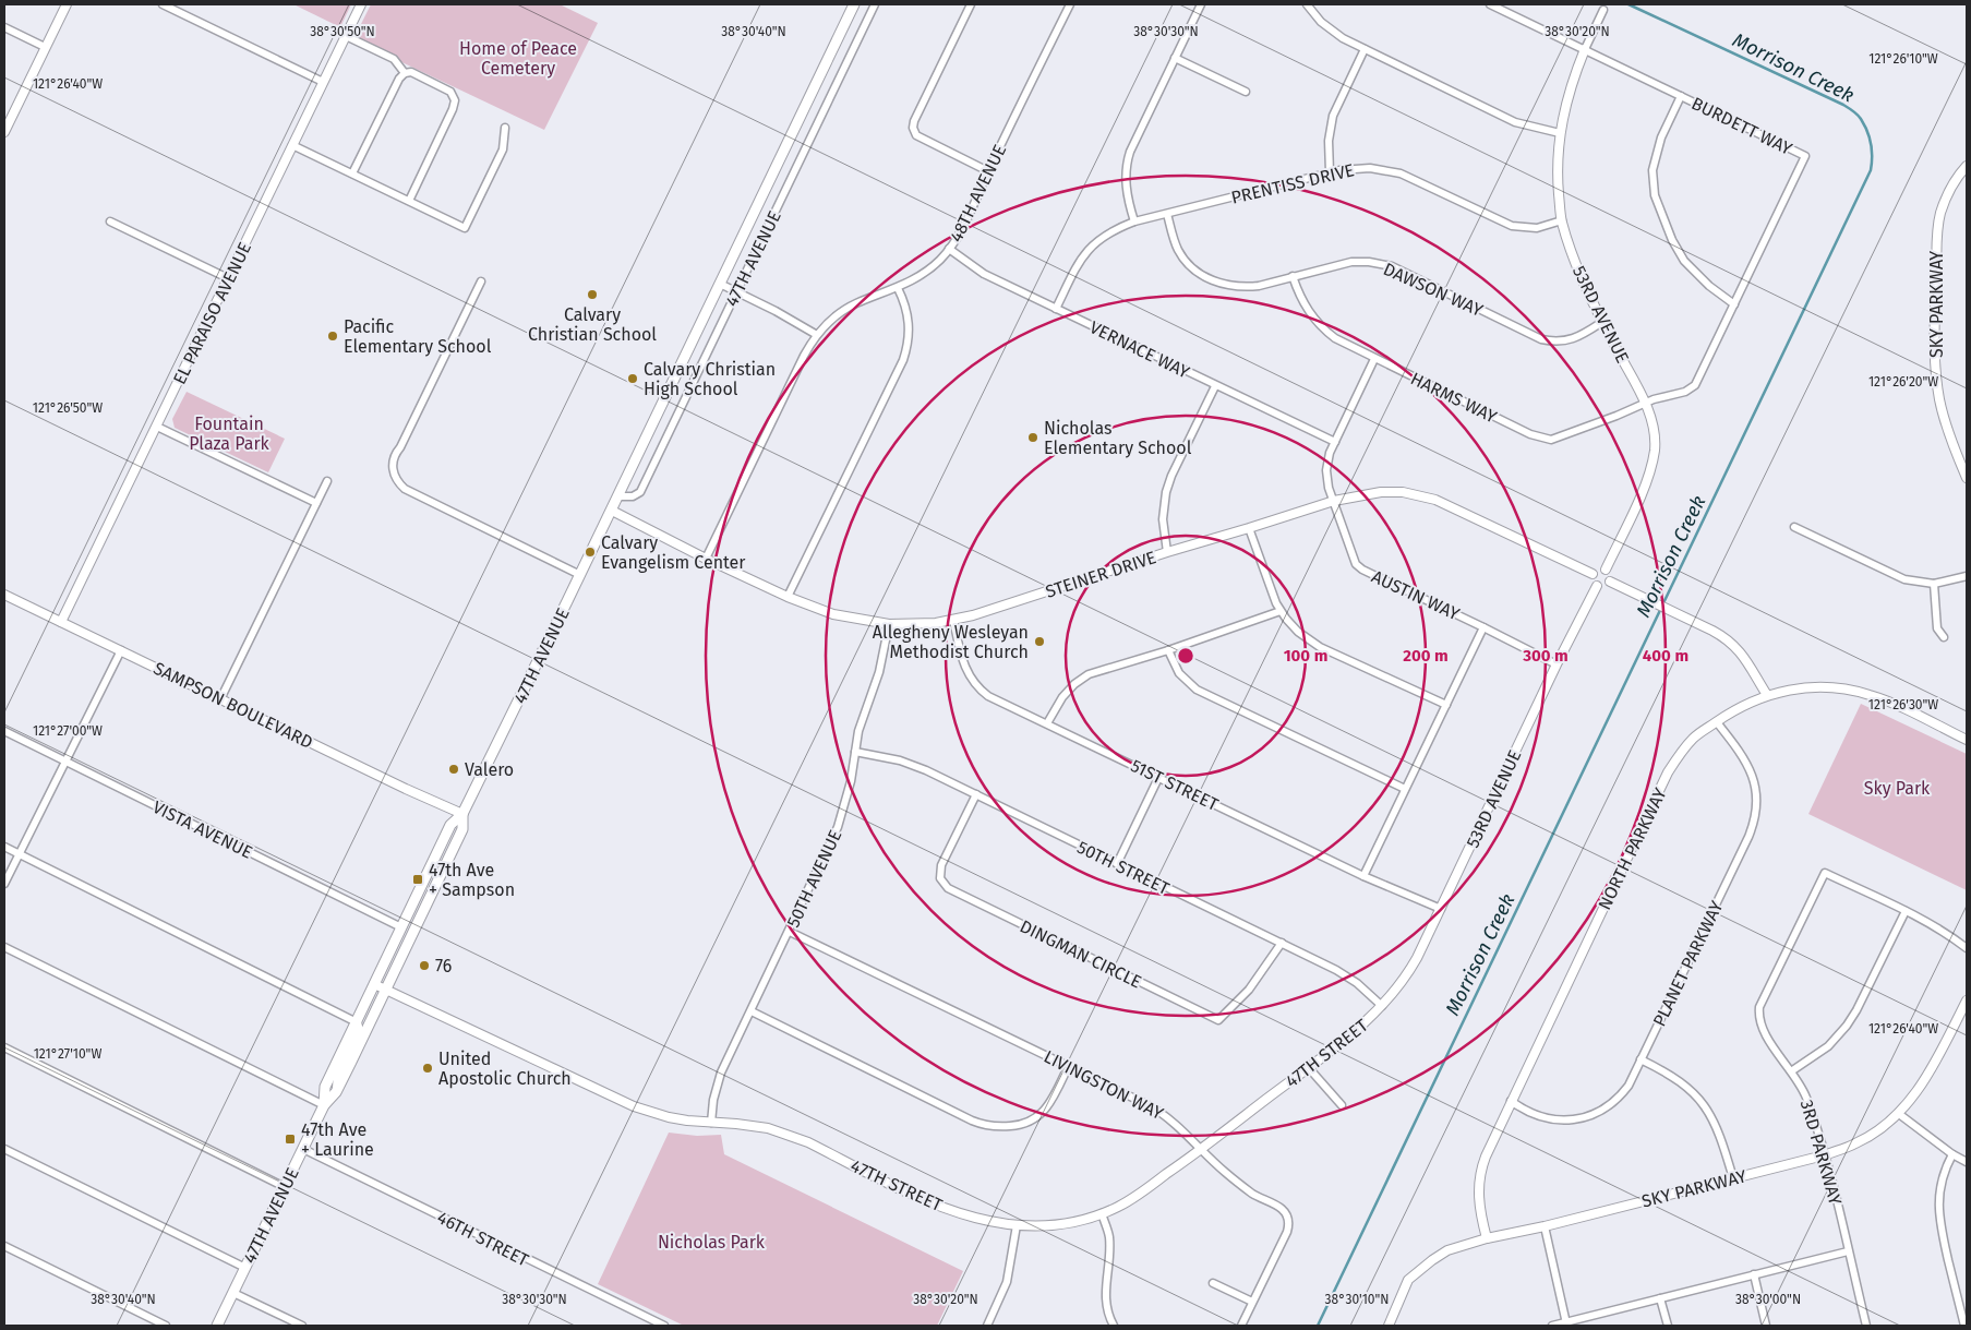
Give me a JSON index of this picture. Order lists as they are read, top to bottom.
{
  "streets": {
    "main road": ["47TH AVENUE"],
    "street": [
      "BURDETT WAY",
      "PRENTISS DRIVE",
      "48TH AVENUE",
      "DAWSON WAY",
      "SKY PARKWAY",
      "EL PARAISO AVENUE",
      "53RD AVENUE",
      "VERNACE WAY",
      "HARMS WAY",
      "STEINER DRIVE",
      "AUSTIN WAY",
      "SAMPSON BOULEVARD",
      "51ST STREET",
      "VISTA AVENUE",
      "NORTH PARKWAY",
      "50TH STREET",
      "50TH AVENUE",
      "DINGMAN CIRCLE",
      "PLANET PARKWAY",
      "47TH STREET",
      "LIVINGSTON WAY",
      "3RD PARKWAY",
      "46TH STREET"
    ]
  },
  "crossings": [
    ["BURDETT WAY", "53RD AVENUE"],
    ["BURDETT WAY", "HARMS WAY"],
    ["PRENTISS DRIVE", "DAWSON WAY"],
    ["PRENTISS DRIVE", "53RD AVENUE"],
    ["PRENTISS DRIVE", "VERNACE WAY"],
    ["48TH AVENUE", "VERNACE WAY"],
    ["48TH AVENUE", "STEINER DRIVE"],
    ["47TH AVENUE", "STEINER DRIVE"],
    ["47TH AVENUE", "SAMPSON BOULEVARD"],
    ["47TH AVENUE", "VISTA AVENUE"],
    ["47TH AVENUE", "47TH STREET"],
    ["47TH AVENUE", "46TH STREET"],
    ["DAWSON WAY", "53RD AVENUE"],
    ["DAWSON WAY", "HARMS WAY"],
    ["SKY PARKWAY", "NORTH PARKWAY"],
    ["SKY PARKWAY", "3RD PARKWAY"],
    ["EL PARAISO AVENUE", "SAMPSON BOULEVARD"],
    ["53RD AVENUE", "HARMS WAY"],
    ["53RD AVENUE", "STEINER DRIVE"],
    ["53RD AVENUE", "AUSTIN WAY"],
    ["53RD AVENUE", "51ST STREET"],
    ["53RD AVENUE", "50TH STREET"],
    ["53RD AVENUE", "47TH STREET"],
    ["VERNACE WAY", "AUSTIN WAY"],
    ["HARMS WAY", "AUSTIN WAY"],
    ["STEINER DRIVE", "AUSTIN WAY"],
    ["STEINER DRIVE", "51ST STREET"],
    ["STEINER DRIVE", "50TH AVENUE"],
    ["NORTH PARKWAY", "PLANET PARKWAY"],
    ["50TH STREET", "50TH AVENUE"],
    ["50TH STREET", "DINGMAN CIRCLE"],
    ["50TH STREET", "47TH STREET"],
    ["50TH AVENUE", "47TH STREET"],
    ["50TH AVENUE", "LIVINGSTON WAY"],
    ["47TH STREET", "LIVINGSTON WAY"]
  ],
  "water": ["Morrison Creek"],
  "parks": [
    "Home of Peace Cemetery",
    "Fountain Plaza Park",
    "Sky Park",
    "Nicholas Park"
  ],
  "places": {
    "other": [
      "Calvary Christian School",
      "Pacific Elementary School",
      "Calvary Christian High School",
      "Nicholas Elementary School",
      "Calvary Evangelism Center",
      "Allegheny Wesleyan Methodist Church",
      "Valero",
      "76",
      "United Apostolic Church"
    ],
    "transit": ["47th Ave + Sampson", "47th Ave + Laurine"]
  },
  "coordinates": [
    "38°30'50\"N",
    "38°30'40\"N",
    "38°30'30\"N",
    "38°30'20\"N",
    "121°26'10\"W",
    "121°26'40\"W",
    "121°26'20\"W",
    "121°26'50\"W",
    "121°26'30\"W",
    "121°27'00\"W",
    "121°27'10\"W",
    "38°30'10\"N",
    "38°30'00\"N"
  ],
  "rings": [
    "100 m",
    "200 m",
    "300 m",
    "400 m"
  ]
}
